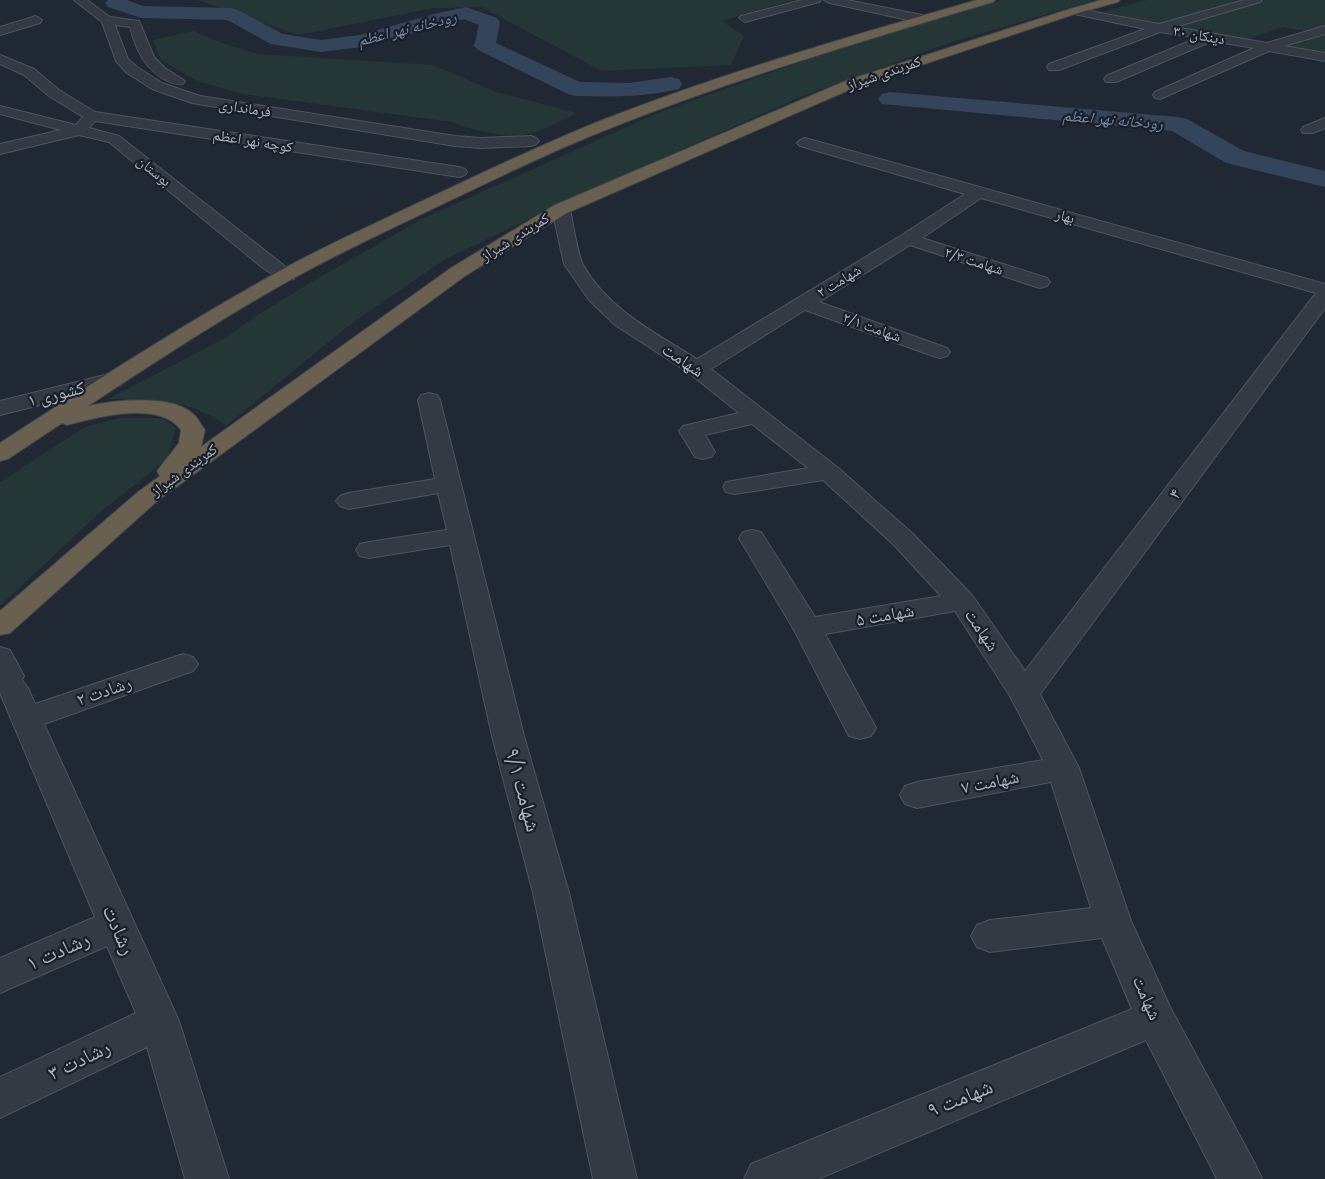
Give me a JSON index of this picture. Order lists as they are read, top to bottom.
{
  "streets": {
    "highway": ["کمربندی شیراز"],
    "street": [
      "۳۰ دینکان",
      "فرمانداری",
      "کوچه نهر اعظم",
      "بوستان",
      "بهار",
      "۲/۳ شهامت",
      "۲ شهامت",
      "۲/۱ شهامت",
      "شهامت",
      "۱ کشوری",
      "۴",
      "۵ شهامت",
      "۲ رشادت",
      "۷ شهامت",
      "۹/۱ شهامت",
      "رشادت",
      "۱ رشادت",
      "۳ رشادت",
      "۹ شهامت"
    ]
  },
  "crossings": [
    ["۳۰ دینکان", "کمربندی شیراز"],
    ["کمربندی شیراز", "شهامت"],
    ["فرمانداری", "کوچه نهر اعظم"],
    ["بهار", "۲ شهامت"],
    ["۲/۳ شهامت", "۲ شهامت"],
    ["۲ شهامت", "۲/۱ شهامت"],
    ["۲ شهامت", "شهامت"],
    ["شهامت", "۴"],
    ["شهامت", "۵ شهامت"],
    ["شهامت", "۷ شهامت"],
    ["شهامت", "۹ شهامت"],
    ["۲ رشادت", "رشادت"],
    ["رشادت", "۱ رشادت"],
    ["رشادت", "۳ رشادت"]
  ],
  "water": ["رودخانه نهر اعظم"]
}
